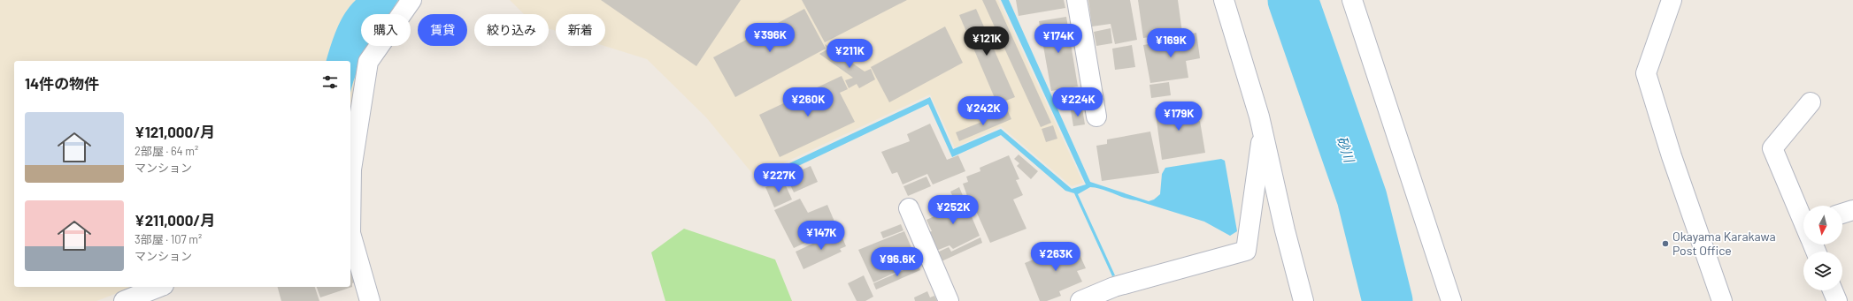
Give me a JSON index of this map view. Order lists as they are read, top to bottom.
{
  "water": ["砂川"],
  "places": ["Okayama Karakawa Post Office"],
  "north": "bottom",
  "page": {
    "chip": [
      "購入",
      "賃貸",
      "絞り込み",
      "新着"
    ],
    "price": [
      "¥396K",
      "¥174K",
      "¥121K",
      "¥169K",
      "¥211K",
      "¥260K",
      "¥224K",
      "¥242K",
      "¥179K",
      "¥227K",
      "¥252K",
      "¥147K",
      "¥263K",
      "¥96.6K"
    ],
    "heading": "14件の物件",
    "list": [
      {
        "name": "¥121,000/月",
        "note": "2部屋 · 64 m² · マンション"
      },
      {
        "name": "¥211,000/月",
        "note": "3部屋 · 107 m² · マンション"
      }
    ]
  }
}
